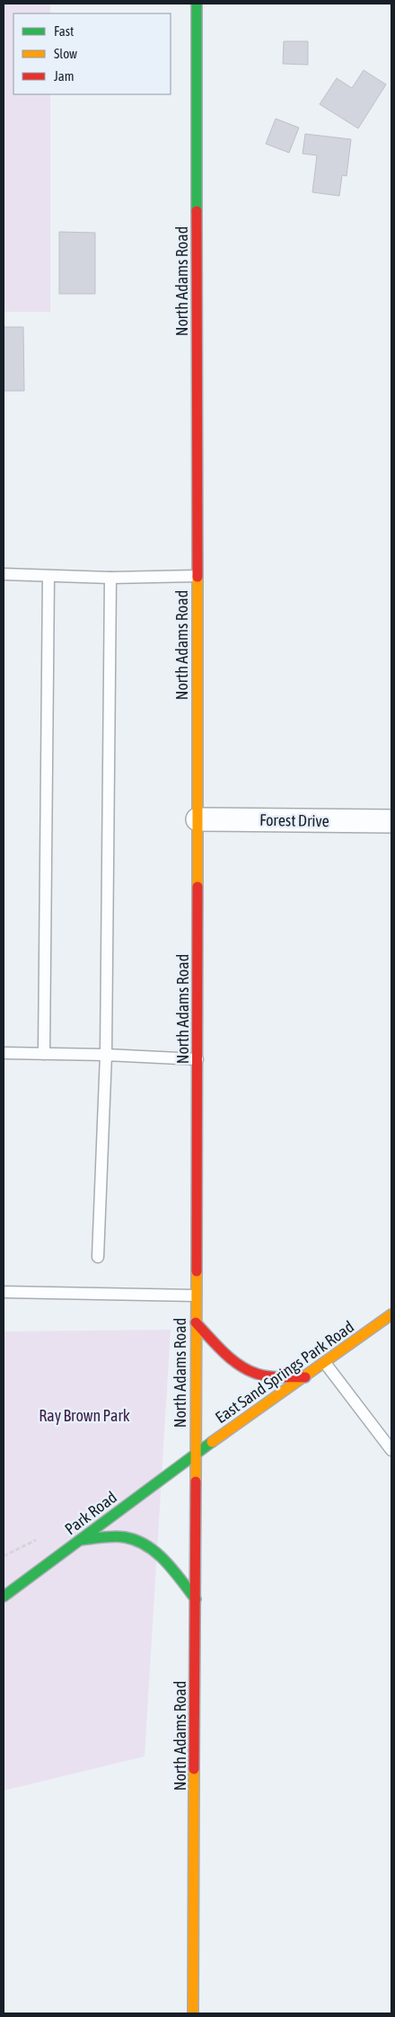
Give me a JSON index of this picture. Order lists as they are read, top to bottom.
{
  "streets": {
    "main road": ["North Adams Road", "East Sand Springs Park Road", "Park Road"],
    "street": ["Forest Drive"]
  },
  "crossings": [
    ["North Adams Road", "Forest Drive"],
    ["North Adams Road", "East Sand Springs Park Road"],
    ["North Adams Road", "Park Road"],
    ["East Sand Springs Park Road", "Park Road"]
  ],
  "parks": ["Ray Brown Park"],
  "legend": ["Fast", "Slow", "Jam"]
}
